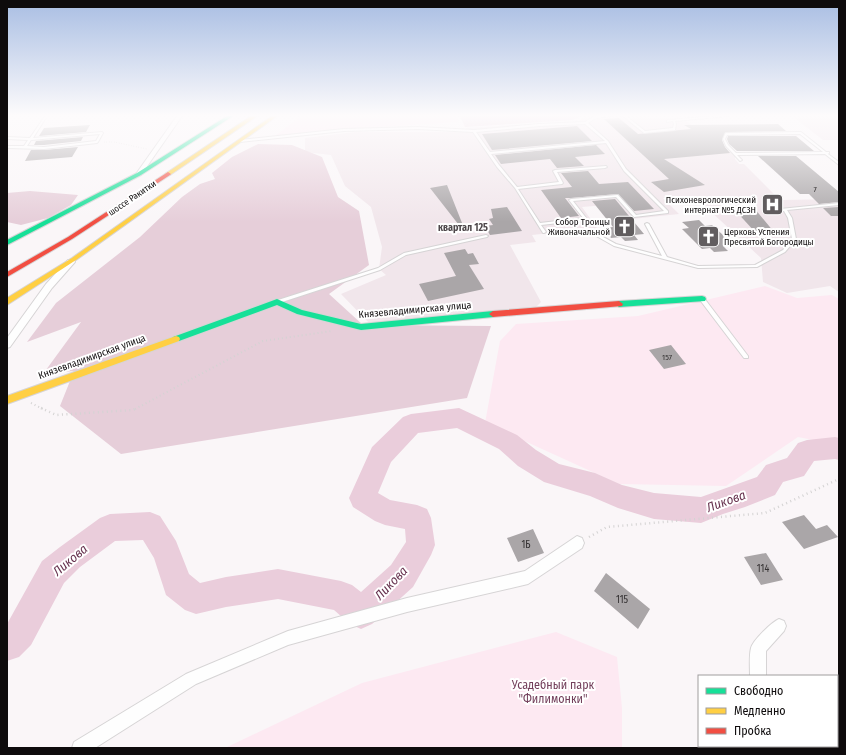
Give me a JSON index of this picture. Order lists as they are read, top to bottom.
{
  "streets": {
    "street": ["шоссе Ракитки", "Князевладимирская улица"]
  },
  "districts": ["квартал 125"],
  "water": ["Ликова"],
  "parks": ["Усадебный парк \"Филимонки\""],
  "places": {
    "hospital": ["Психоневрологический интернат №5 ДСЗН"],
    "church": ["Собор Троицы Живоначальной", "Церковь Успения Пресвятой Богородицы"]
  },
  "house_numbers": [
    "7",
    "157",
    "1Б",
    "114",
    "115"
  ],
  "legend": ["Свободно", "Медленно", "Пробка"]
}
